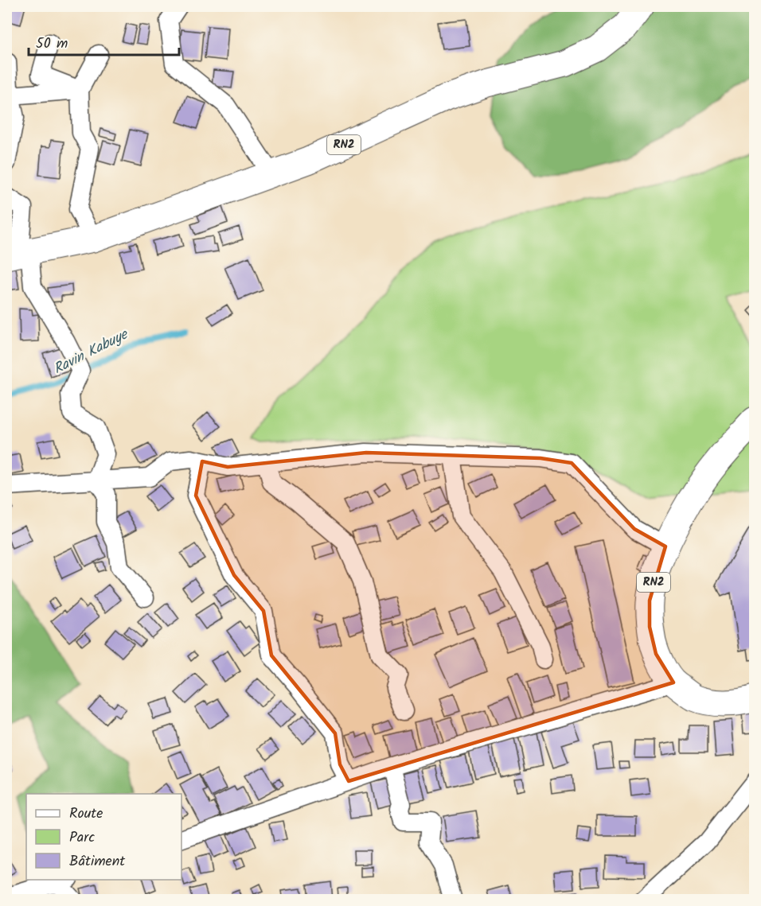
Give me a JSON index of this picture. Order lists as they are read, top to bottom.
{
  "streets": {
    "highway": ["RN2"]
  },
  "water": ["Ravin Kabuye"],
  "legend": ["Route", "Parc", "Bâtiment"],
  "scale_bar": "50 m"
}
